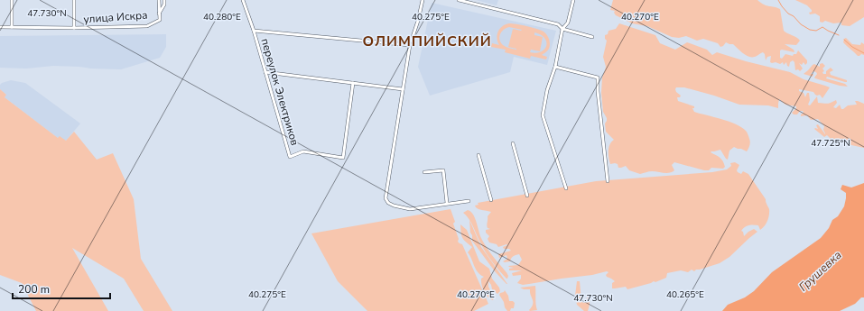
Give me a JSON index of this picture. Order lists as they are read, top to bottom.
{
  "streets": {
    "street": ["улица Искра", "переулок Электриков"]
  },
  "districts": ["ОЛИМПИЙСКИЙ"],
  "water": ["Грушевка"],
  "scale_bar": "200 m",
  "coordinates": [
    "47.730°N",
    "40.280°E",
    "40.275°E",
    "40.270°E",
    "47.725°N",
    "40.265°E"
  ]
}
